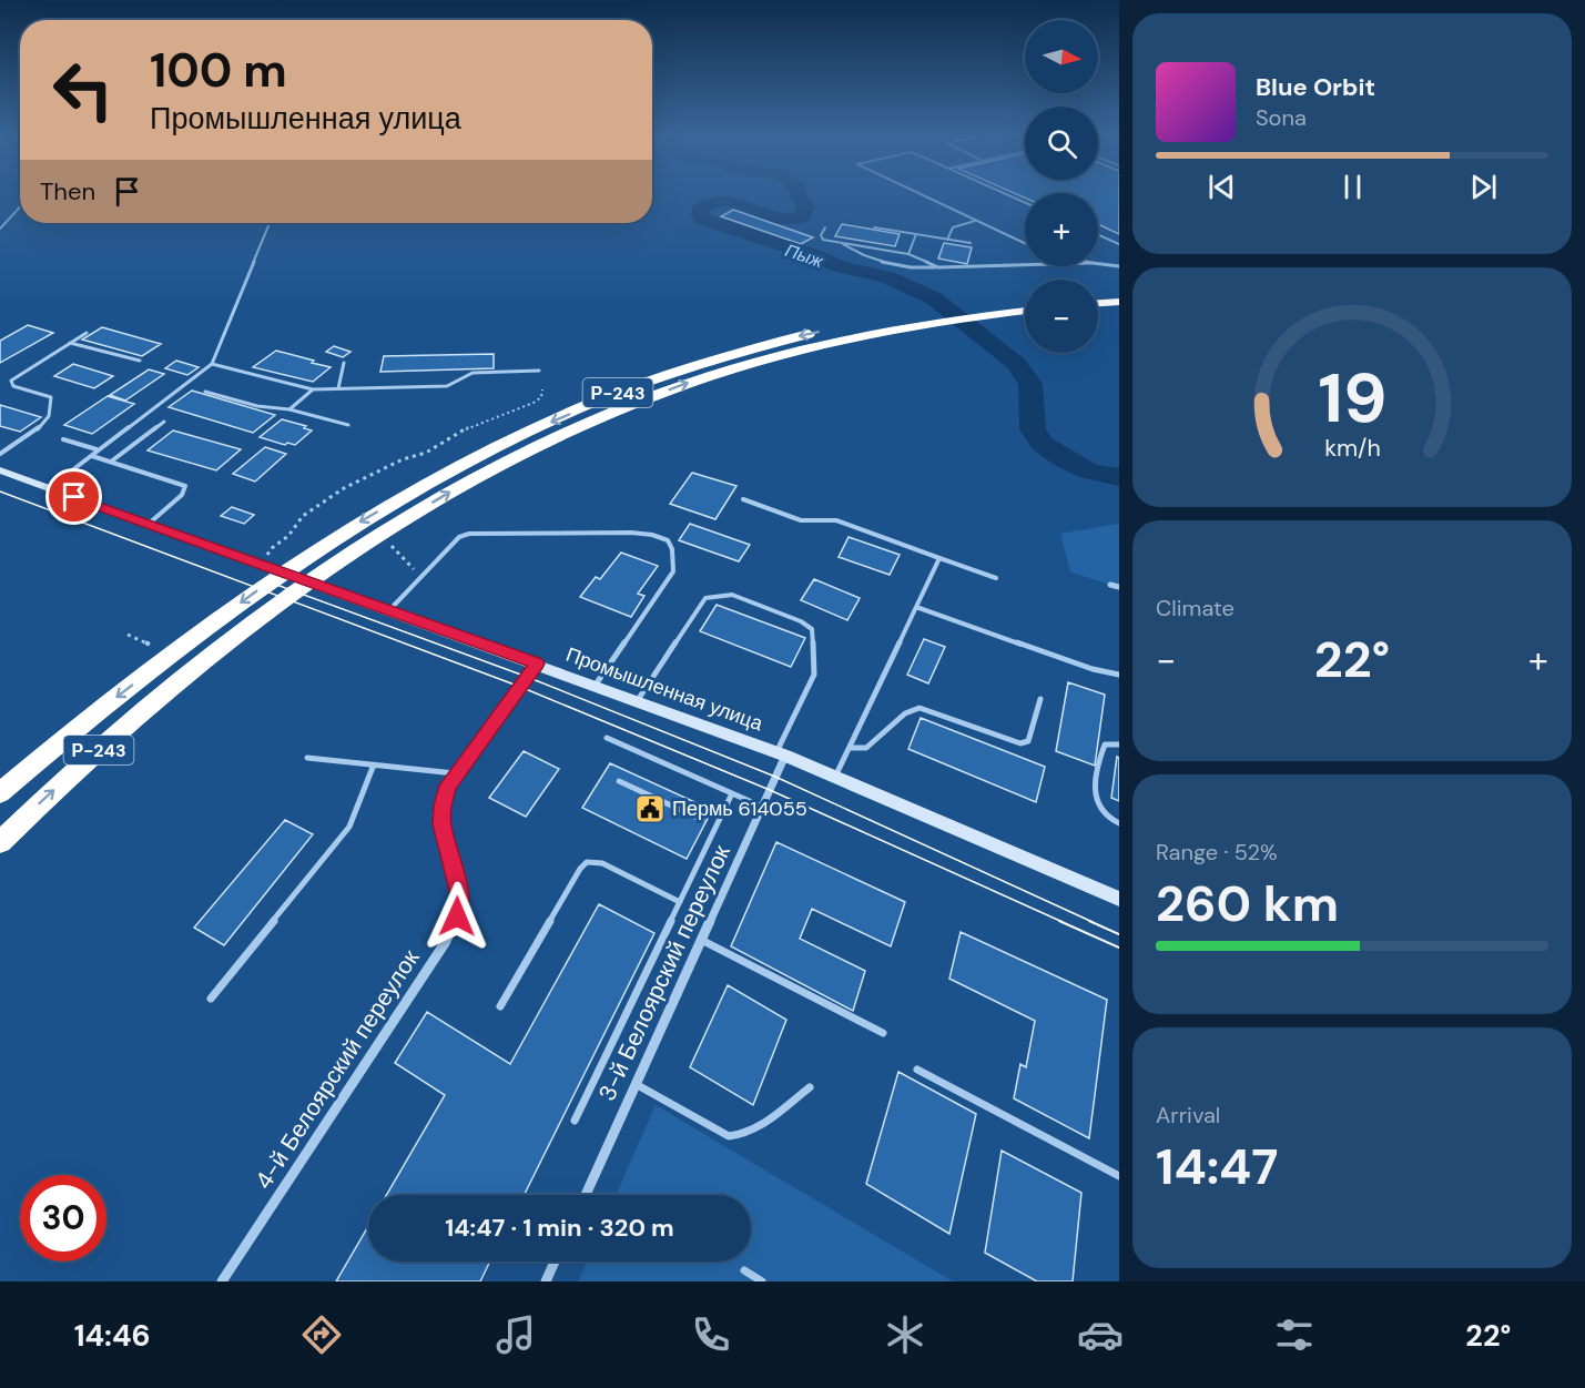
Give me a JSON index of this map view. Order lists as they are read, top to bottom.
{
  "streets": {
    "highway": ["Р-243"],
    "street": ["Промышленная улица", "3-й Белоярский переулок", "4-й Белоярский переулок"]
  },
  "crossings": [
    ["Промышленная улица", "3-й Белоярский переулок"],
    ["Промышленная улица", "4-й Белоярский переулок"]
  ],
  "water": ["Пыж"],
  "places": {
    "public building": ["Пермь 614055"]
  },
  "north": "right",
  "page": {
    "map_buttons": ["+", "−"],
    "turn": ["100 m", "Промышленная улица"],
    "song": ["Blue Orbit", "Sona"],
    "then": "Then",
    "tile": [
      "Climate",
      ["Range · 52%", "260 km"],
      ["Arrival", "14:47"]
    ],
    "heat": ["−", "22°", "+"],
    "limit": "30",
    "trip": "14:47 · 1 min · 320 m",
    "tabs": ["14:46", "22°"],
    "gauge": ["19", "km/h"]
  }
}
